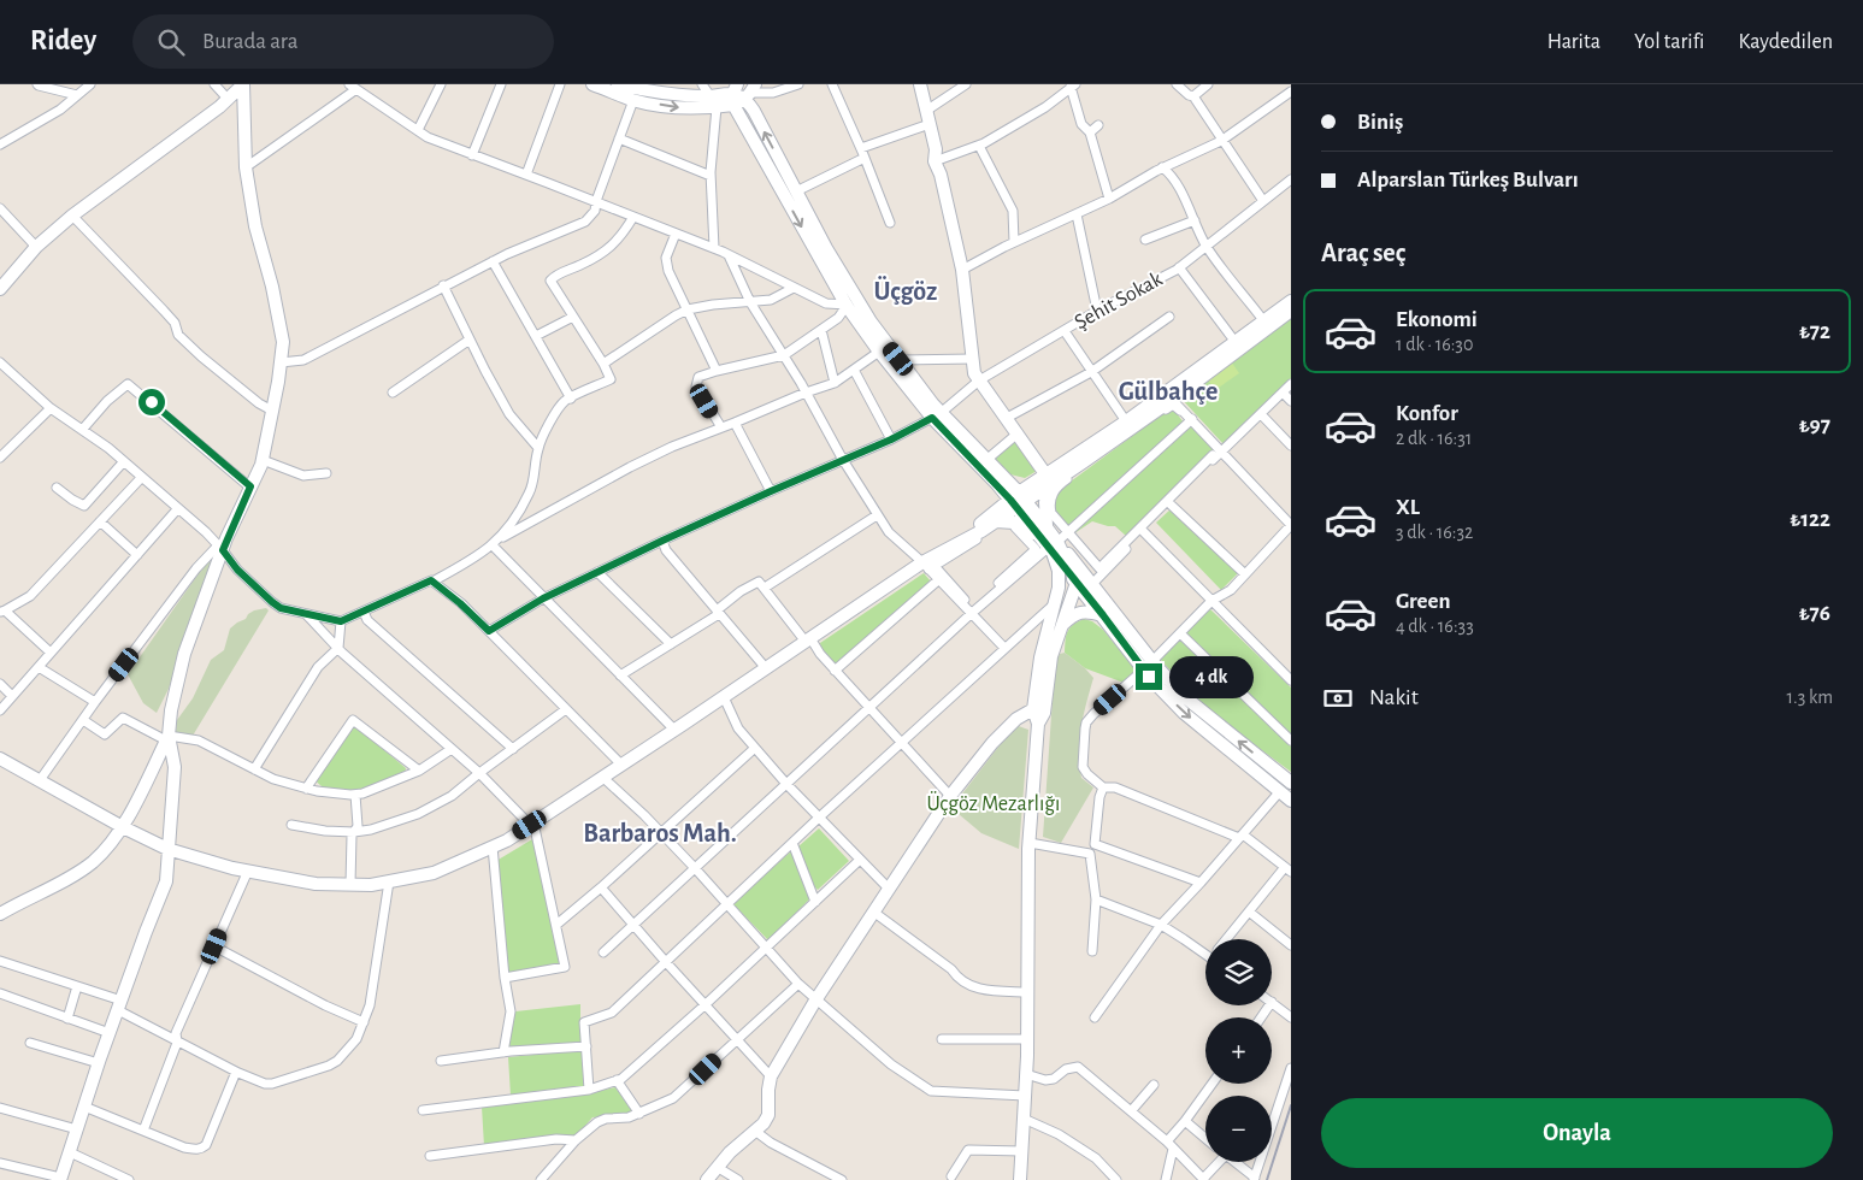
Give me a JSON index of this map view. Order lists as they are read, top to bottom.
{
  "streets": {
    "street": ["Şehit Sokak"]
  },
  "districts": ["Üçgöz", "Gülbahçe", "Barbaros Mah."],
  "parks": ["Üçgöz Mezarlığı"],
  "page": {
    "header": "Ridey",
    "search": "Burada ara",
    "nav": ["Harita", "Yol tarifi", "Kaydedilen"],
    "banner": ["Biniş", "Alparslan Türkeş Bulvarı"],
    "heading": "Araç seç",
    "list": [
      {
        "name": "Ekonomi",
        "note": "1 dk · 16:30",
        "value": "₺72"
      },
      {
        "name": "Konfor",
        "note": "2 dk · 16:31",
        "value": "₺97"
      },
      {
        "name": "XL",
        "note": "3 dk · 16:32",
        "value": "₺122"
      },
      {
        "name": "Green",
        "note": "4 dk · 16:33",
        "value": "₺76"
      }
    ],
    "bubble": "4 dk",
    "pay": ["Nakit", "1.3 km"],
    "map_buttons": ["+", "−"],
    "buttons": "Onayla"
  }
}
